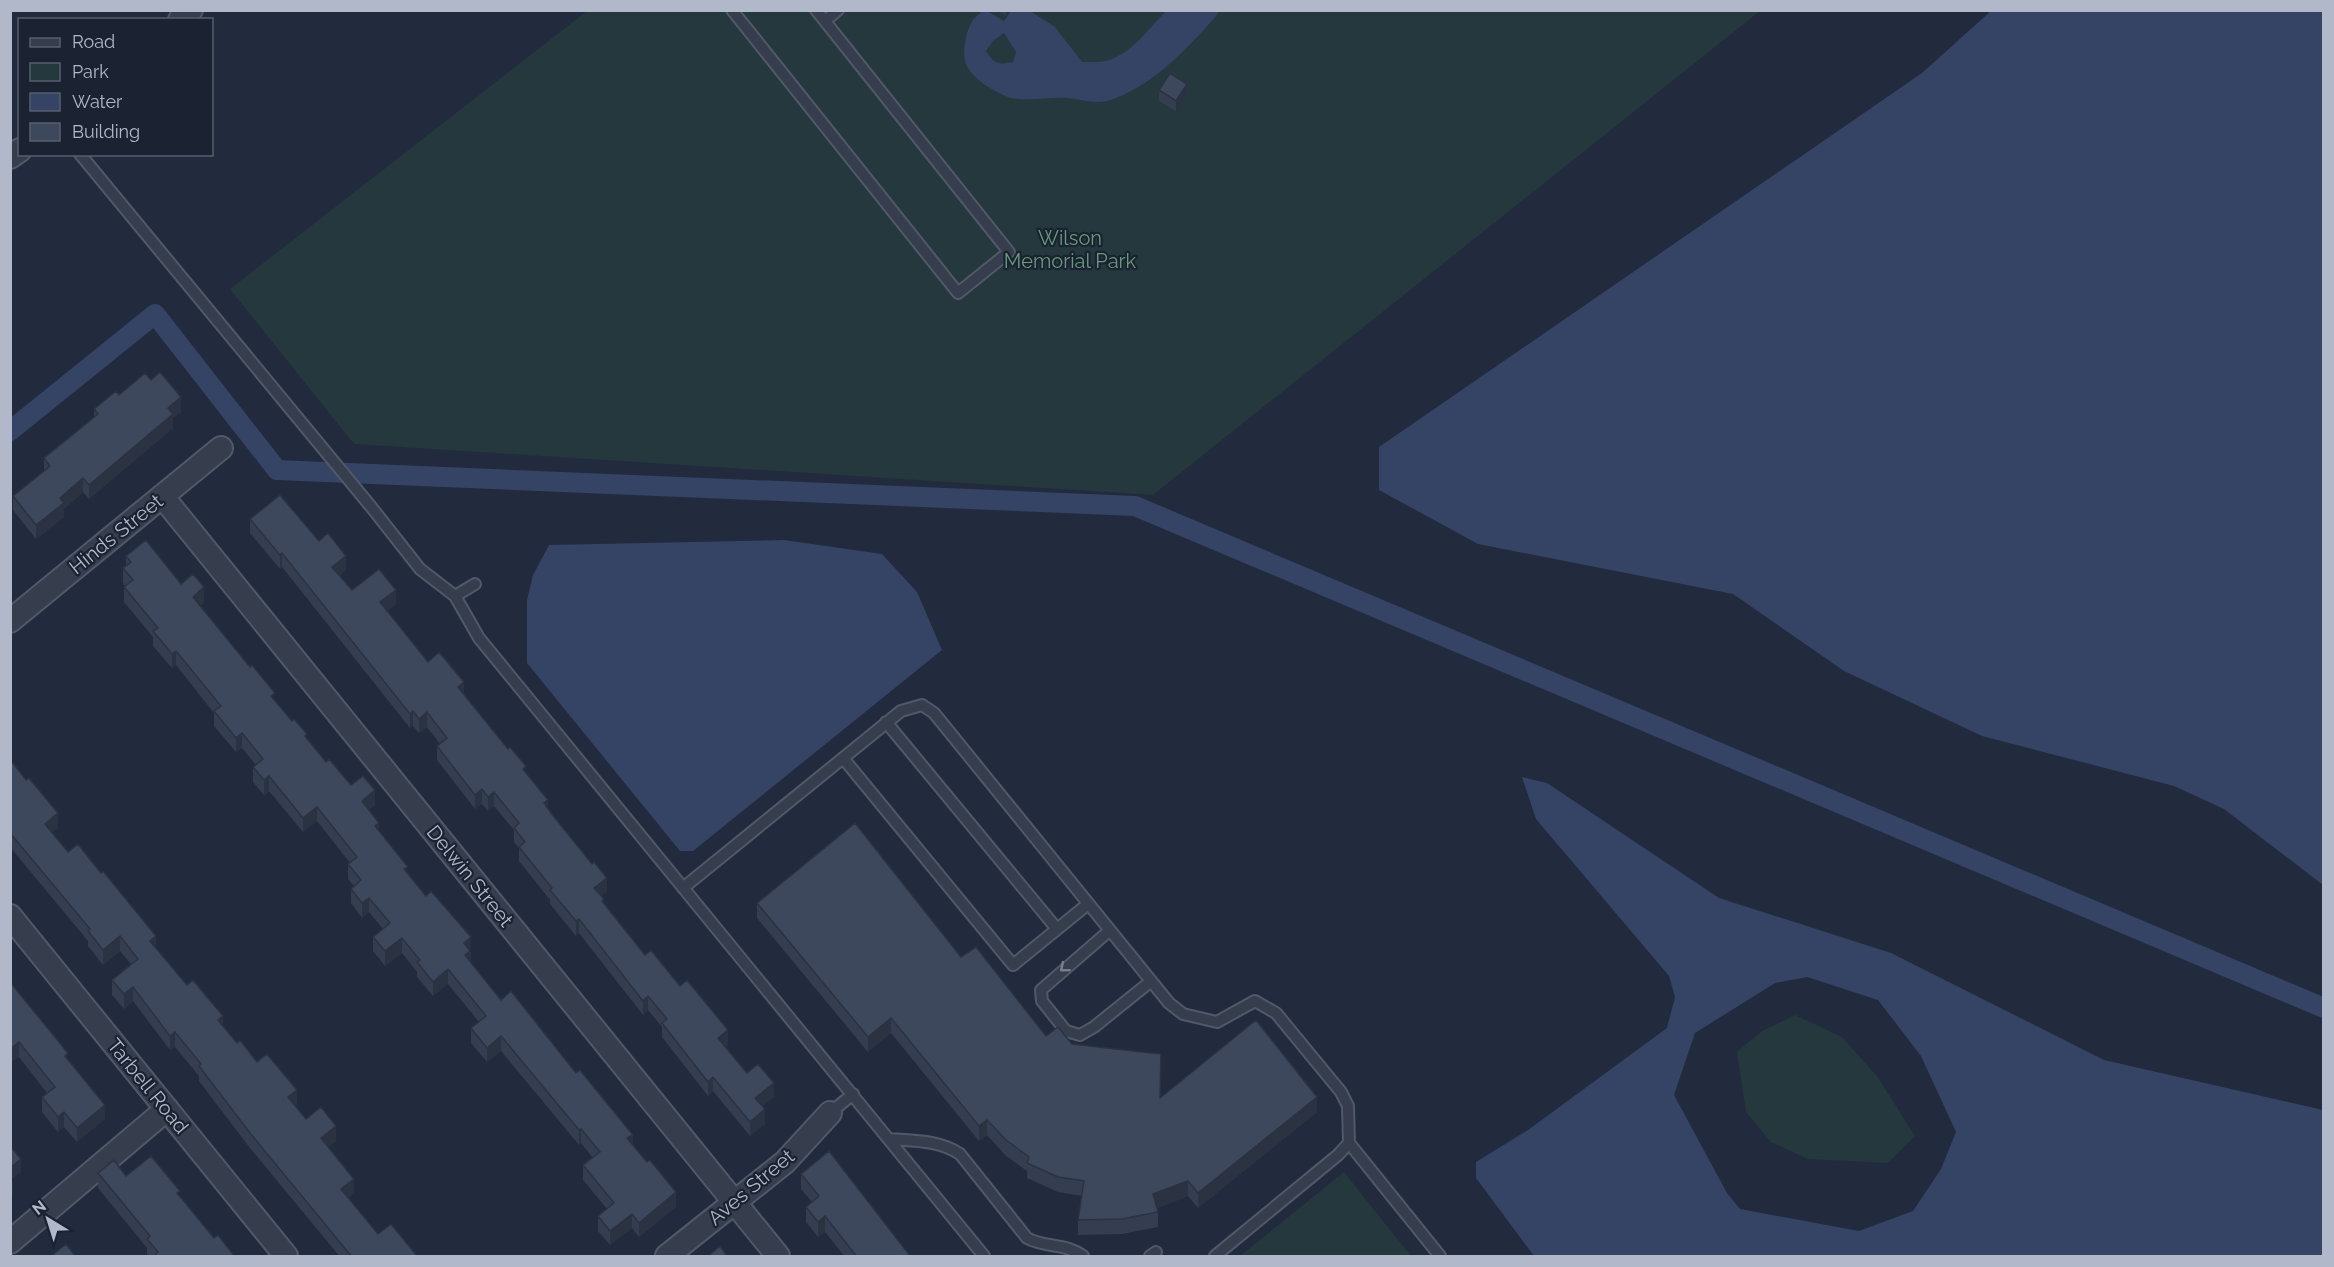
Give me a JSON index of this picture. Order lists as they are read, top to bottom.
{
  "streets": {
    "street": [
      "Hinds Street",
      "Delwin Street",
      "Tarbell Road",
      "Aves Street"
    ]
  },
  "crossings": [
    ["Hinds Street", "Delwin Street"],
    ["Delwin Street", "Aves Street"]
  ],
  "parks": ["Wilson Memorial Park"],
  "legend": [
    "Road",
    "Park",
    "Water",
    "Building"
  ],
  "north": "top left"
}
